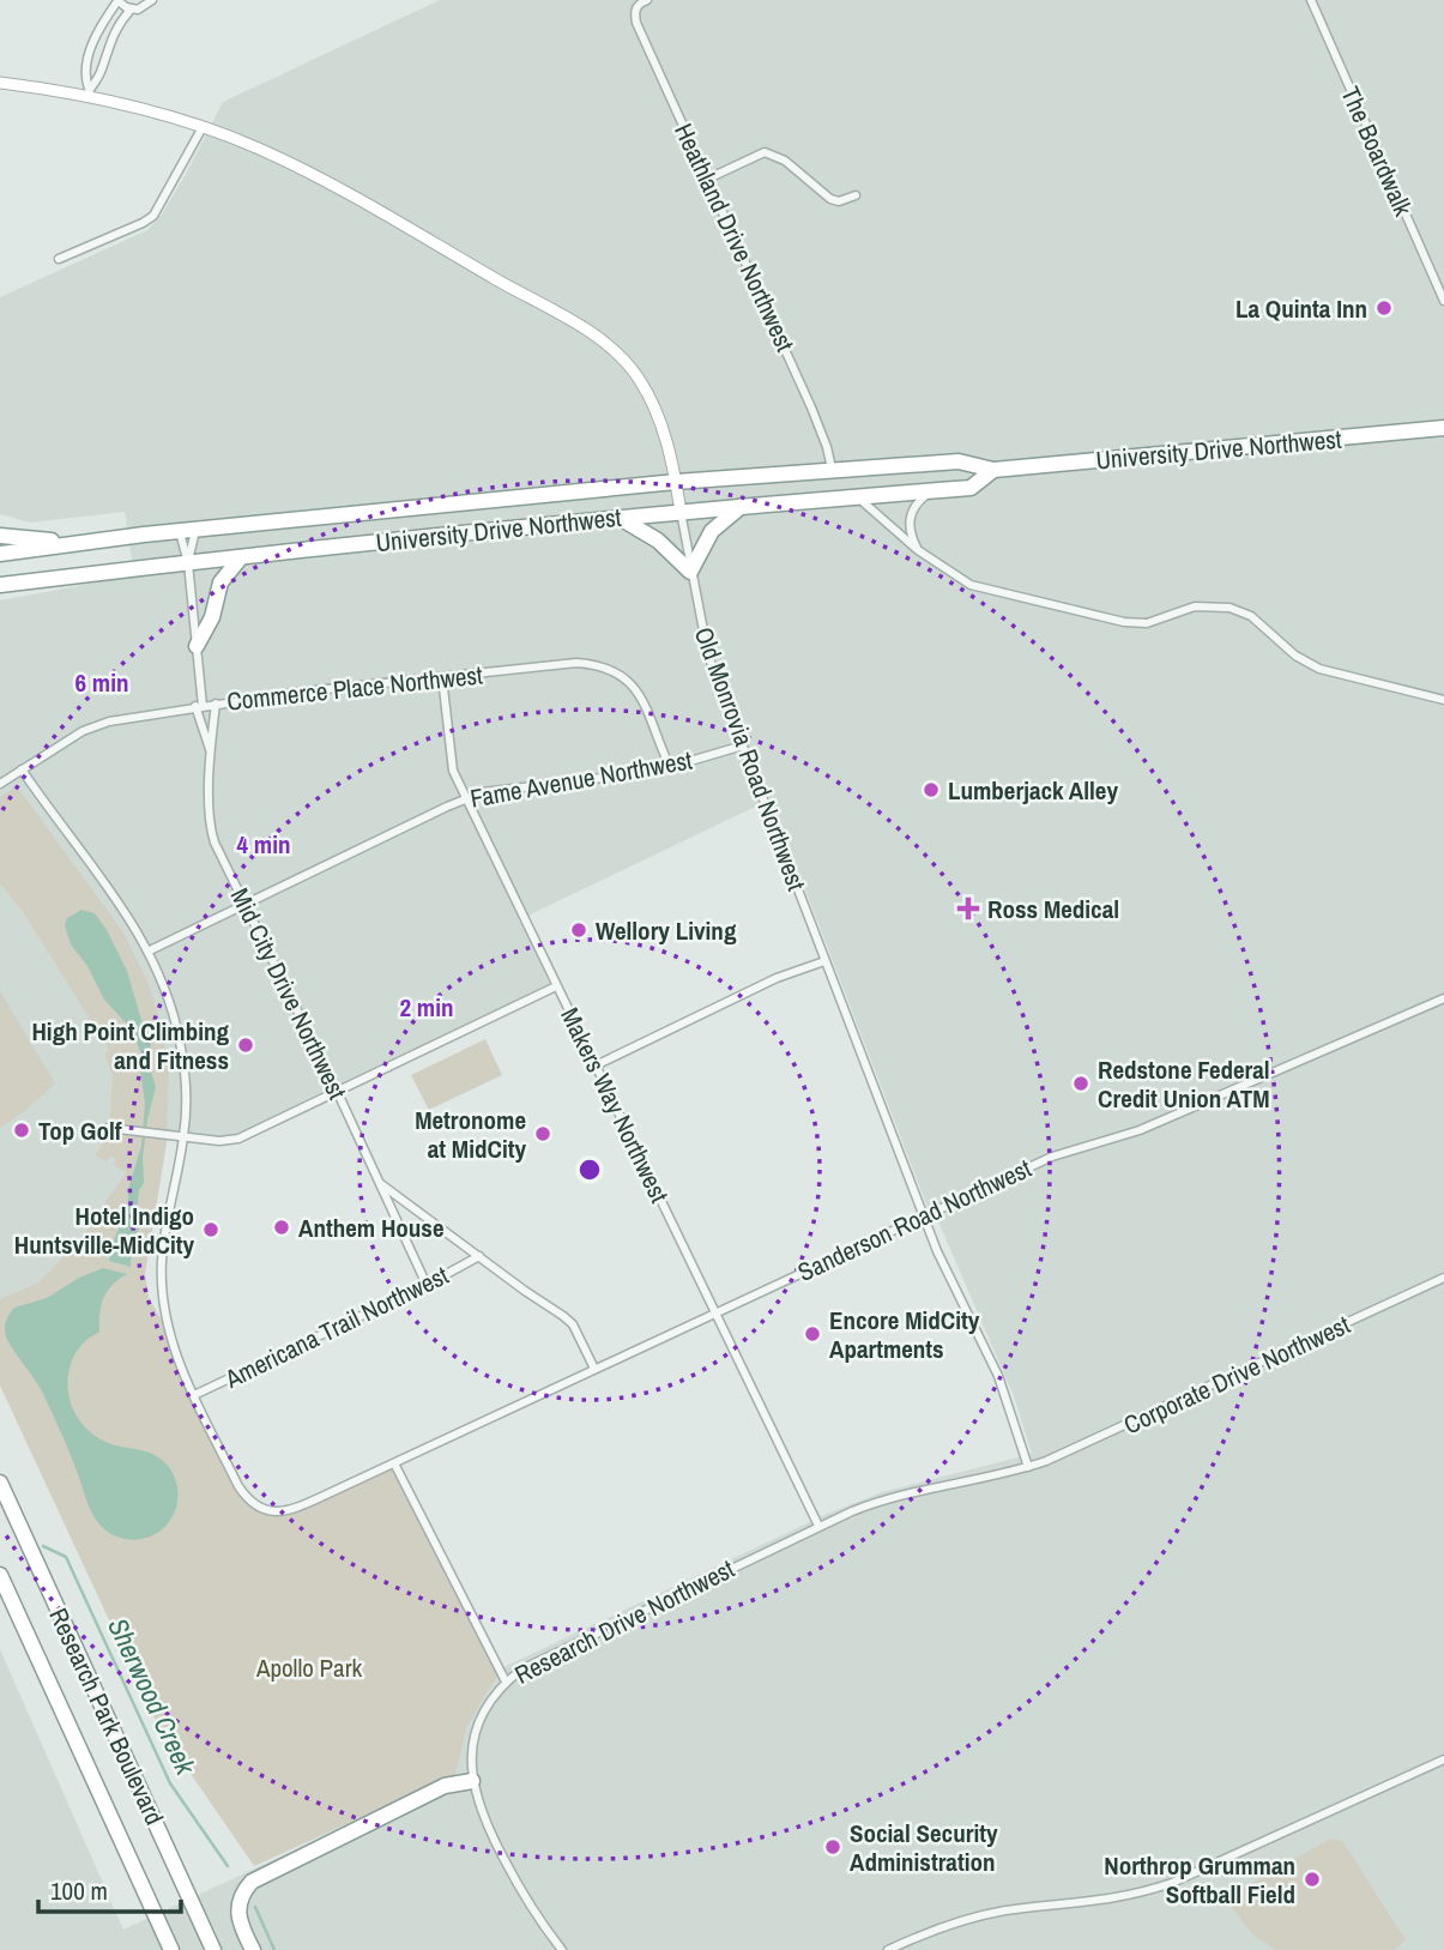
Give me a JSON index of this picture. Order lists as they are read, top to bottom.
{
  "streets": {
    "highway": ["University Drive Northwest", "Research Park Boulevard"],
    "street": [
      "The Boardwalk",
      "Heathland Drive Northwest",
      "Commerce Place Northwest",
      "Old Monrovia Road Northwest",
      "Fame Avenue Northwest",
      "Mid City Drive Northwest",
      "Makers Way Northwest",
      "Sanderson Road Northwest",
      "Americana Trail Northwest",
      "Corporate Drive Northwest",
      "Research Drive Northwest"
    ]
  },
  "crossings": [
    ["Heathland Drive Northwest", "University Drive Northwest"],
    ["University Drive Northwest", "Old Monrovia Road Northwest"],
    ["University Drive Northwest", "Mid City Drive Northwest"],
    ["Commerce Place Northwest", "Fame Avenue Northwest"],
    ["Commerce Place Northwest", "Mid City Drive Northwest"],
    ["Commerce Place Northwest", "Makers Way Northwest"],
    ["Commerce Place Northwest", "Sanderson Road Northwest"],
    ["Old Monrovia Road Northwest", "Fame Avenue Northwest"],
    ["Old Monrovia Road Northwest", "Sanderson Road Northwest"],
    ["Old Monrovia Road Northwest", "Corporate Drive Northwest"],
    ["Old Monrovia Road Northwest", "Research Drive Northwest"],
    ["Fame Avenue Northwest", "Mid City Drive Northwest"],
    ["Fame Avenue Northwest", "Makers Way Northwest"],
    ["Fame Avenue Northwest", "Sanderson Road Northwest"],
    ["Mid City Drive Northwest", "Sanderson Road Northwest"],
    ["Mid City Drive Northwest", "Americana Trail Northwest"],
    ["Makers Way Northwest", "Sanderson Road Northwest"],
    ["Makers Way Northwest", "Research Drive Northwest"],
    ["Sanderson Road Northwest", "Americana Trail Northwest"],
    ["Corporate Drive Northwest", "Research Drive Northwest"]
  ],
  "water": ["Sherwood Creek"],
  "parks": ["Apollo Park"],
  "places": {
    "other": [
      "La Quinta Inn",
      "Lumberjack Alley",
      "Wellory Living",
      "High Point Climbing and Fitness",
      "Redstone Federal Credit Union ATM",
      "Top Golf",
      "Metronome at MidCity",
      "Anthem House",
      "Hotel Indigo Huntsville-MidCity",
      "Encore MidCity Apartments",
      "Social Security Administration",
      "Northrop Grumman Softball Field"
    ],
    "health": ["Ross Medical"]
  },
  "scale_bar": "100 m",
  "rings": ["6 min", "4 min", "2 min"]
}
